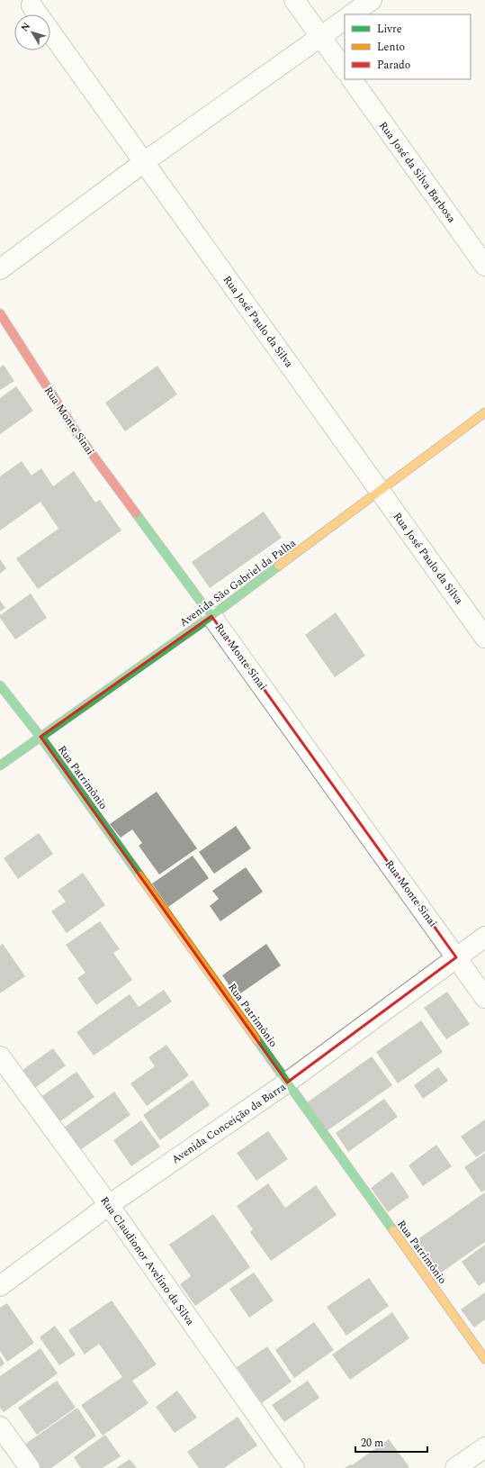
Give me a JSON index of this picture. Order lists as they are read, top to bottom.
{
  "streets": {
    "street": [
      "Rua José da Silva Barbosa",
      "Rua José Paulo da Silva",
      "Rua Monte Sinai",
      "Avenida São Gabriel da Palha",
      "Rua Patrimônio",
      "Avenida Conceição da Barra",
      "Rua Claudionor Avelino da Silva"
    ]
  },
  "crossings": [
    ["Rua José Paulo da Silva", "Avenida São Gabriel da Palha"],
    ["Rua Monte Sinai", "Avenida São Gabriel da Palha"],
    ["Rua Monte Sinai", "Avenida Conceição da Barra"],
    ["Avenida São Gabriel da Palha", "Rua Patrimônio"],
    ["Rua Patrimônio", "Avenida Conceição da Barra"],
    ["Avenida Conceição da Barra", "Rua Claudionor Avelino da Silva"]
  ],
  "legend": ["Livre", "Lento", "Parado"],
  "scale_bar": "20 m",
  "north": "top left"
}
